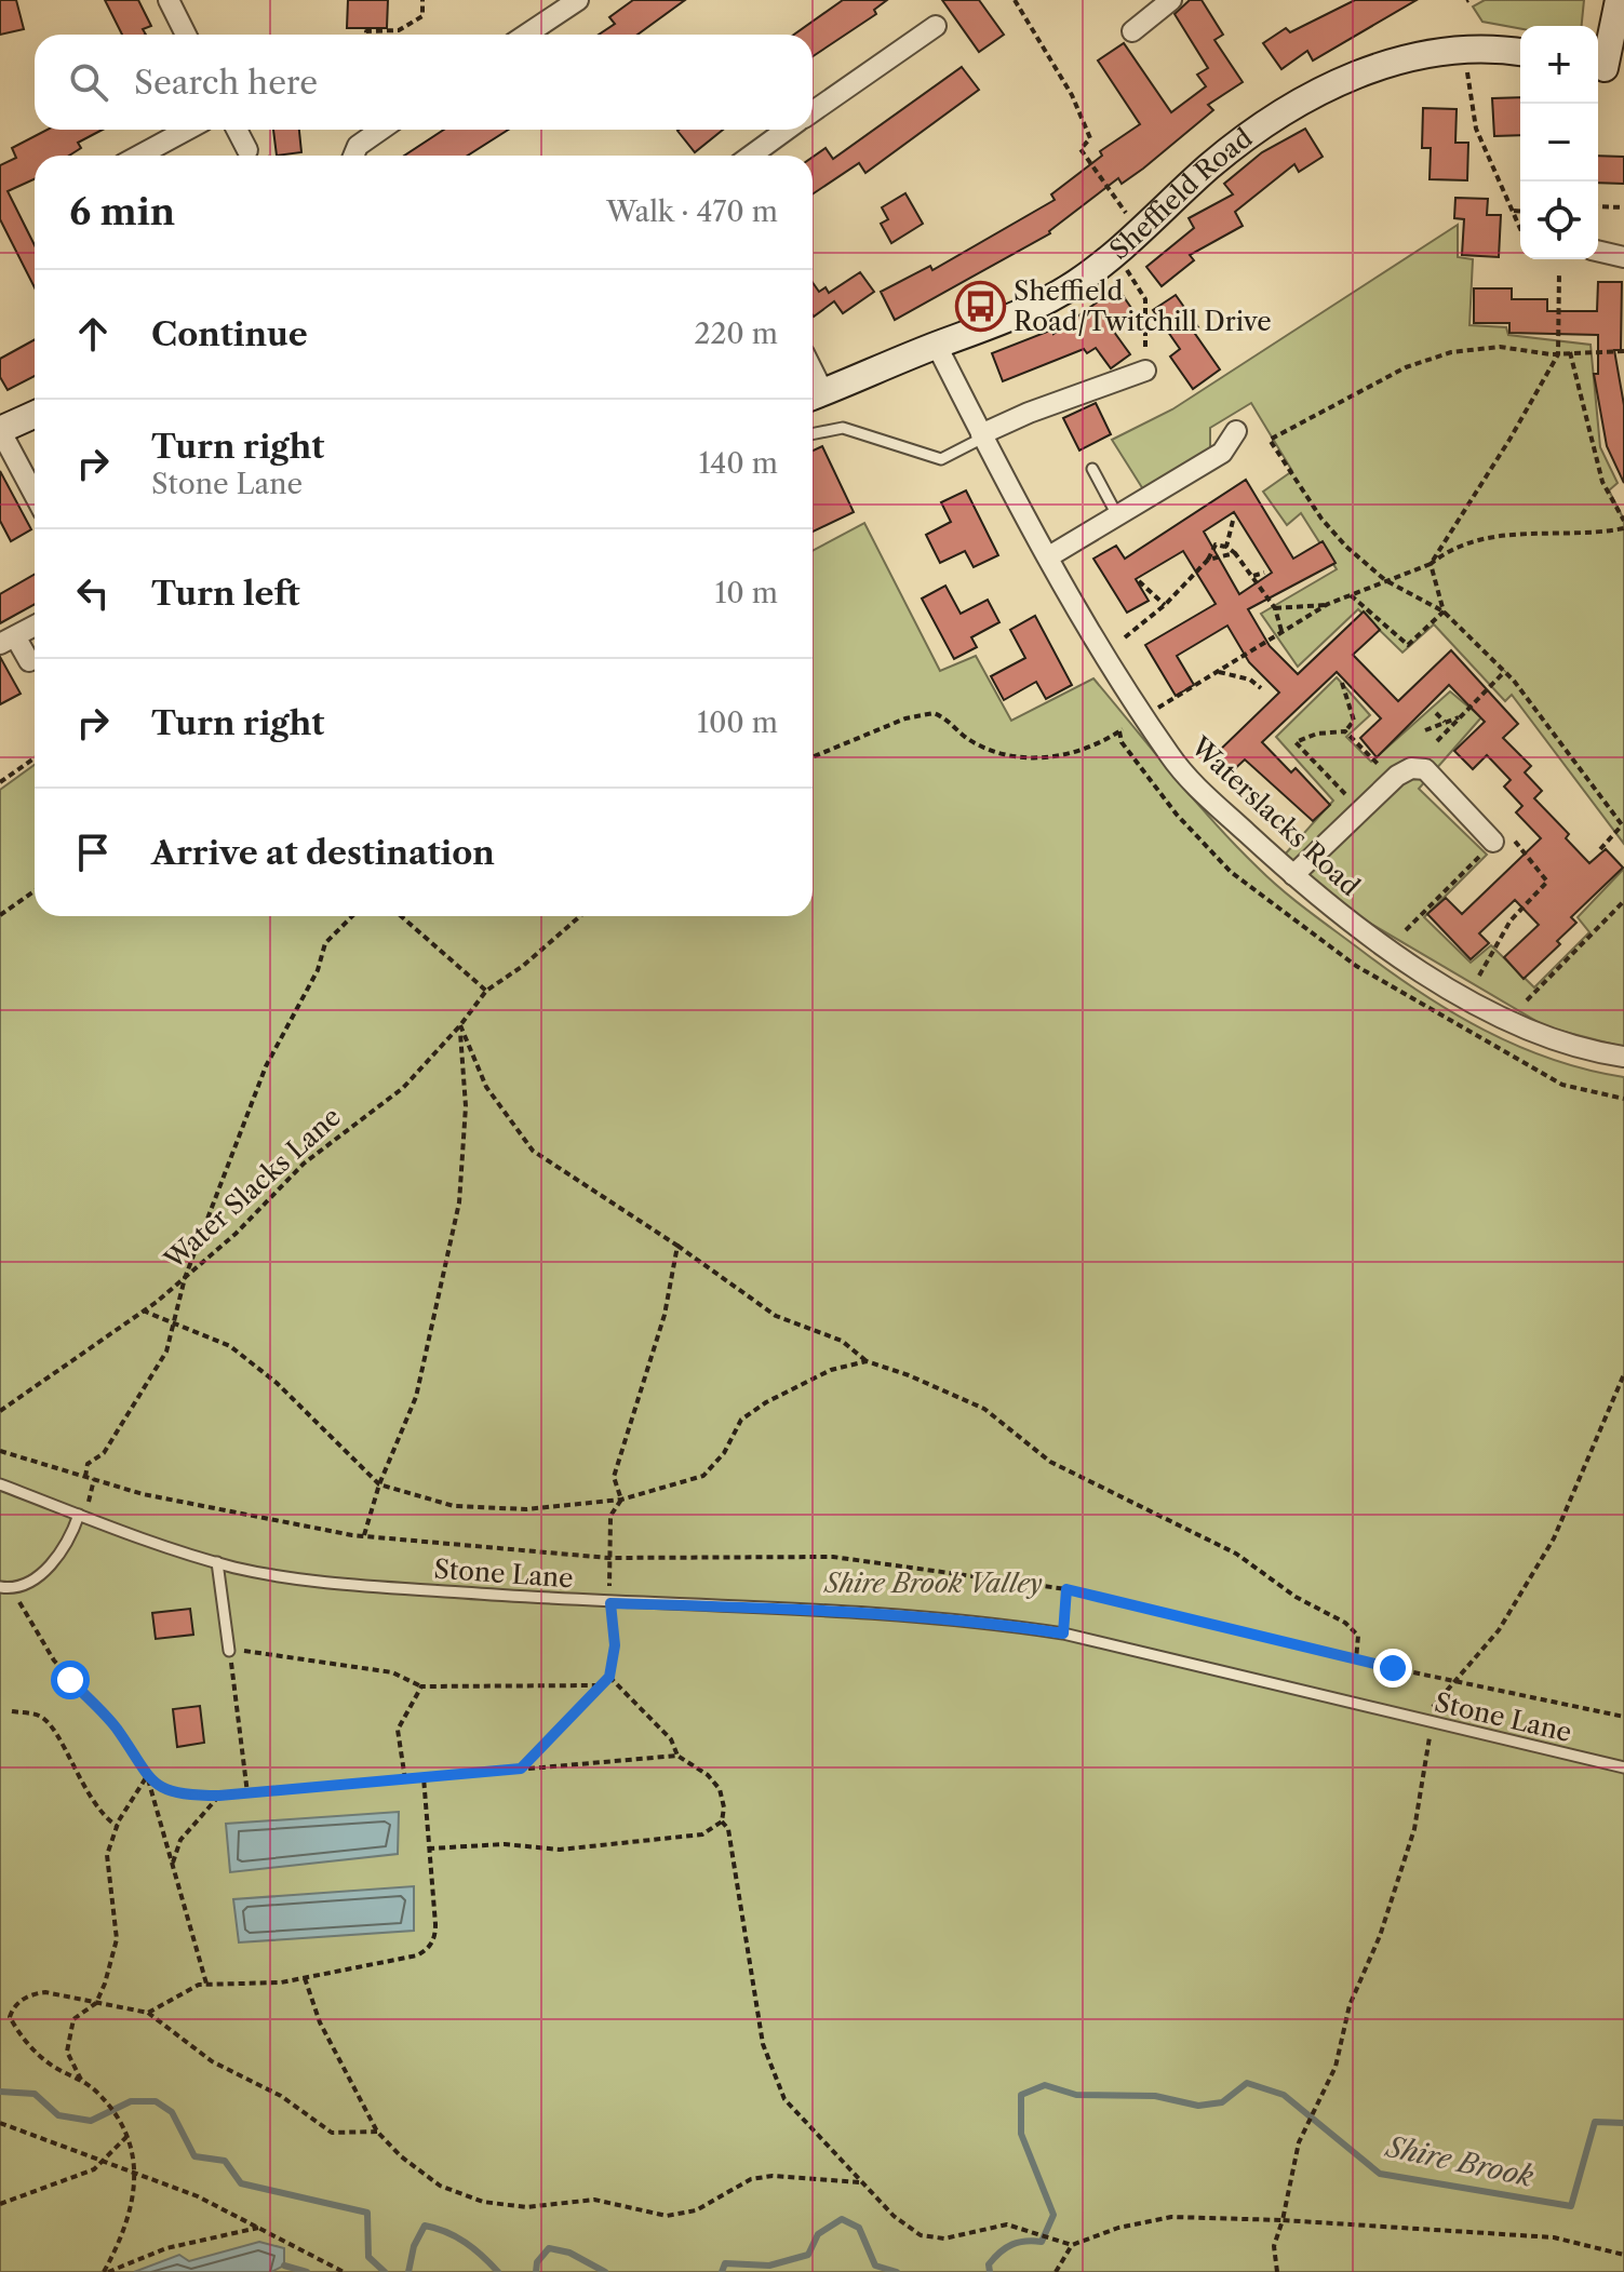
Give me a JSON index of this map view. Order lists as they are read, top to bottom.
{
  "streets": {
    "main road": ["Sheffield Road"],
    "street": ["Waterslacks Road"],
    "lane": ["Stone Lane"],
    "path": ["Water Slacks Lane"]
  },
  "crossings": [
    ["Sheffield Road", "Waterslacks Road"]
  ],
  "water": ["Shire Brook"],
  "parks": ["Shire Brook Valley"],
  "places": {
    "bus stop": ["Sheffield Road/Twitchill Drive"]
  },
  "page": {
    "map_buttons": ["+", "−"],
    "search": "Search here",
    "heading": ["6 min", "Walk · 470 m"],
    "list": [
      ["Continue", "220 m"],
      ["Turn right", "Stone Lane", "140 m"],
      ["Turn left", "10 m"],
      ["Turn right", "100 m"],
      "Arrive at destination"
    ]
  }
}
